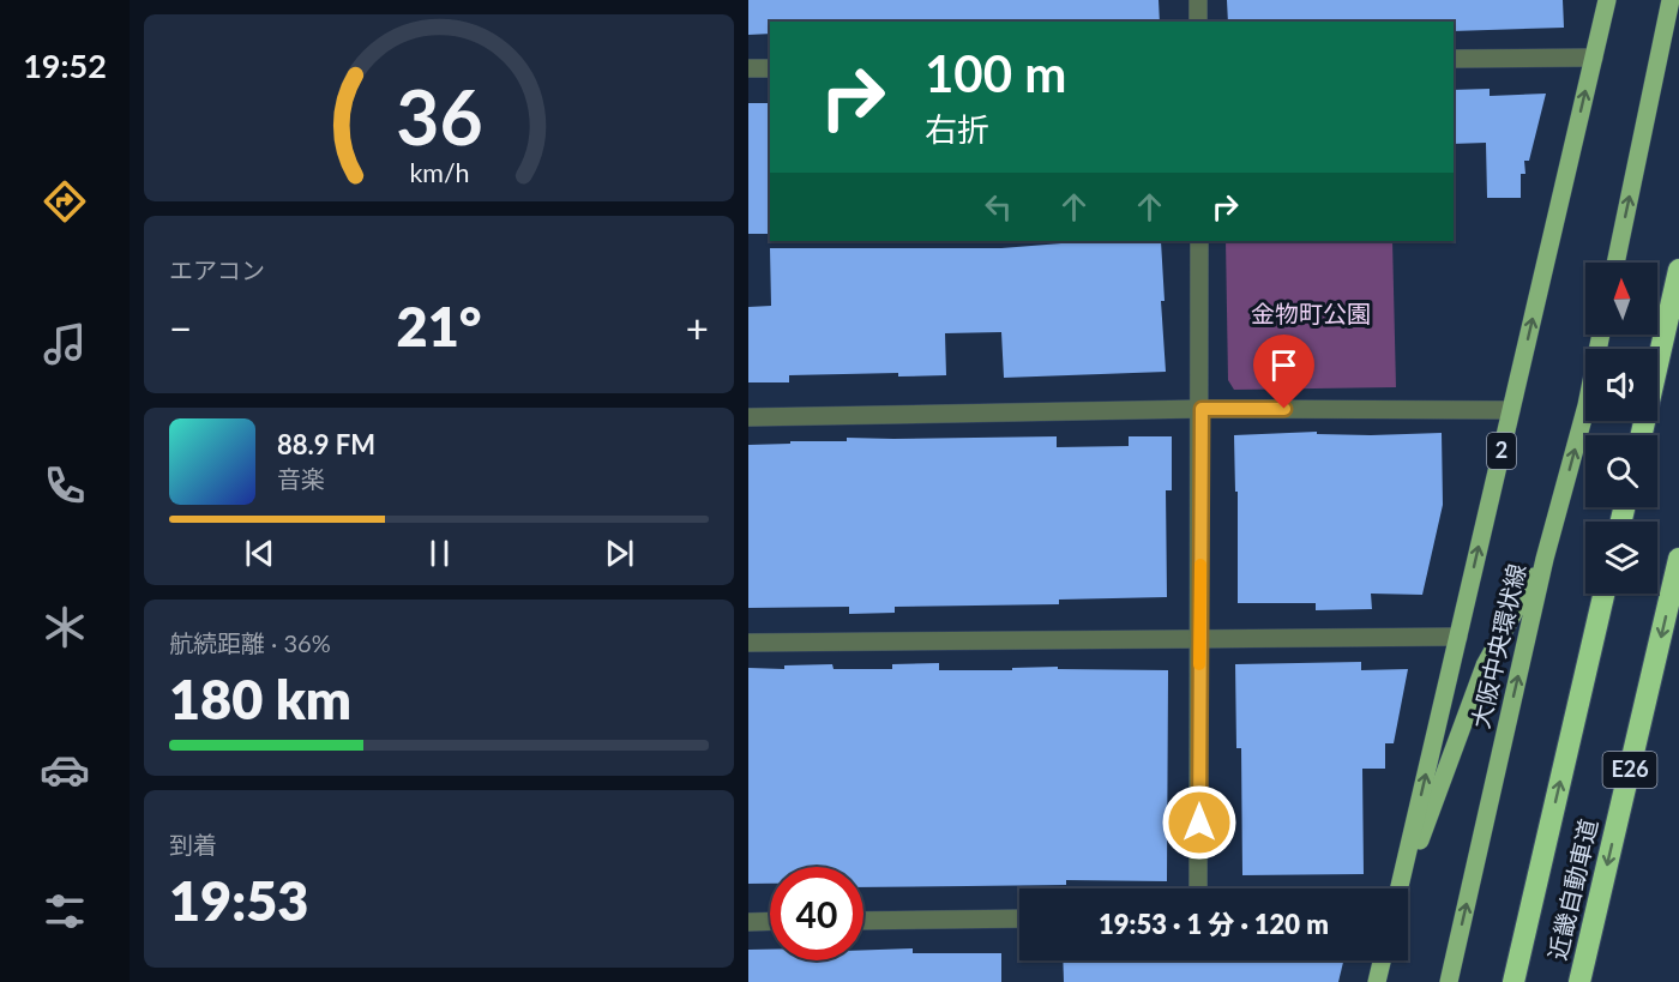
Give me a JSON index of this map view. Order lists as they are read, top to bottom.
{
  "streets": {
    "highway": ["E26", "近畿自動車道"],
    "main road": ["2", "大阪中央環状線"]
  },
  "parks": ["金物町公園"],
  "north": "top",
  "page": {
    "tabs": "19:52",
    "turn": ["100 m", "右折"],
    "tile": [
      "エアコン",
      ["航続距離 · 36%", "180 km"],
      ["到着", "19:53"]
    ],
    "heat": ["−", "21°", "+"],
    "song": ["88.9 FM", "音楽"],
    "limit": "40",
    "trip": "19:53 · 1 分 · 120 m",
    "gauge": ["36", "km/h"]
  }
}
